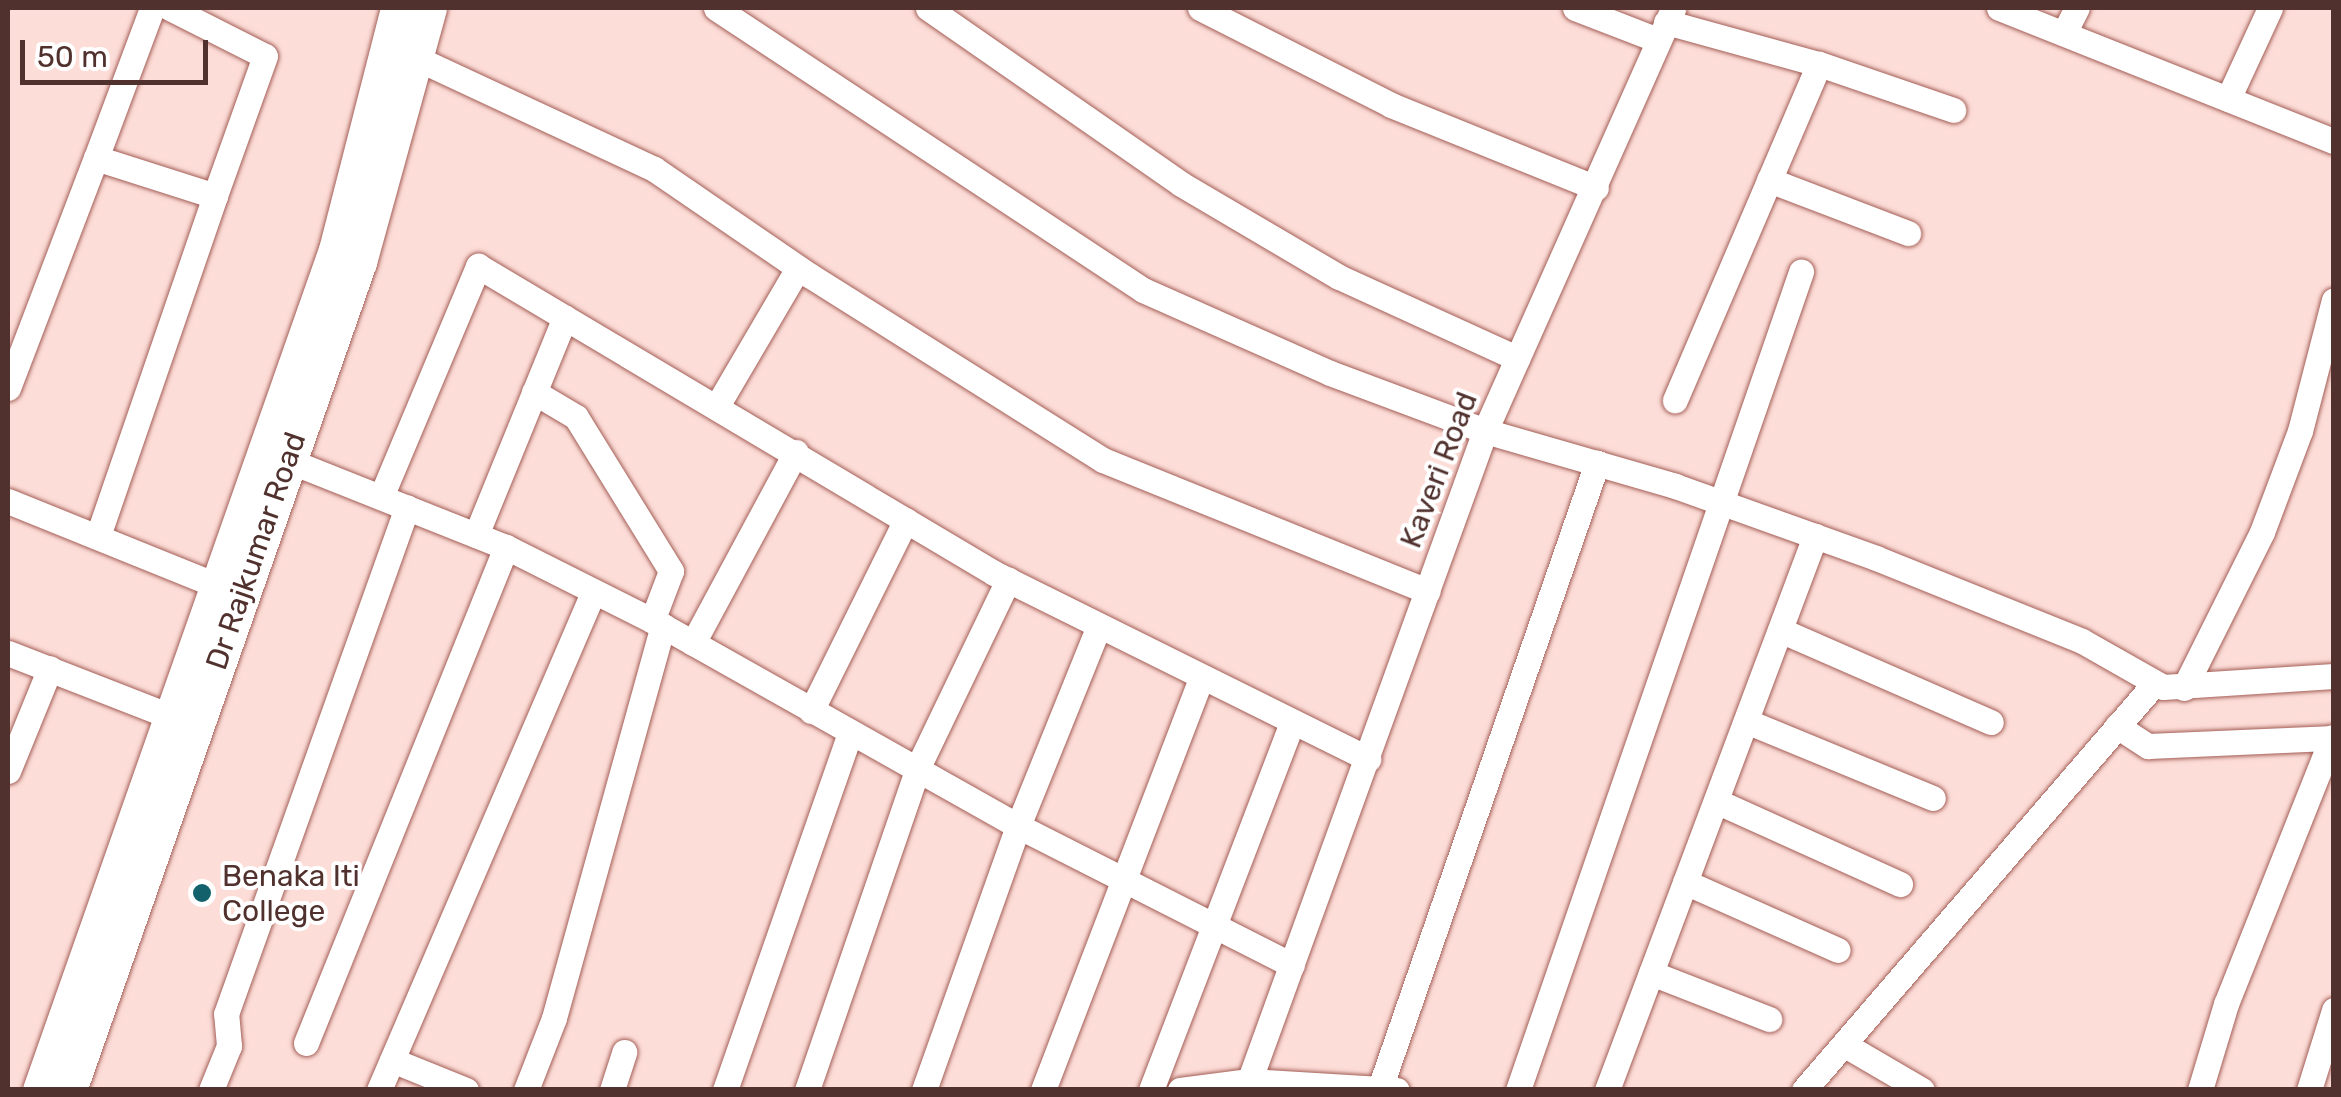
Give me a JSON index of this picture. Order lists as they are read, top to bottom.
{
  "streets": {
    "main road": ["Dr Rajkumar Road"],
    "street": ["Kaveri Road"]
  },
  "places": ["Benaka Iti College"],
  "scale_bar": "50 m"
}
